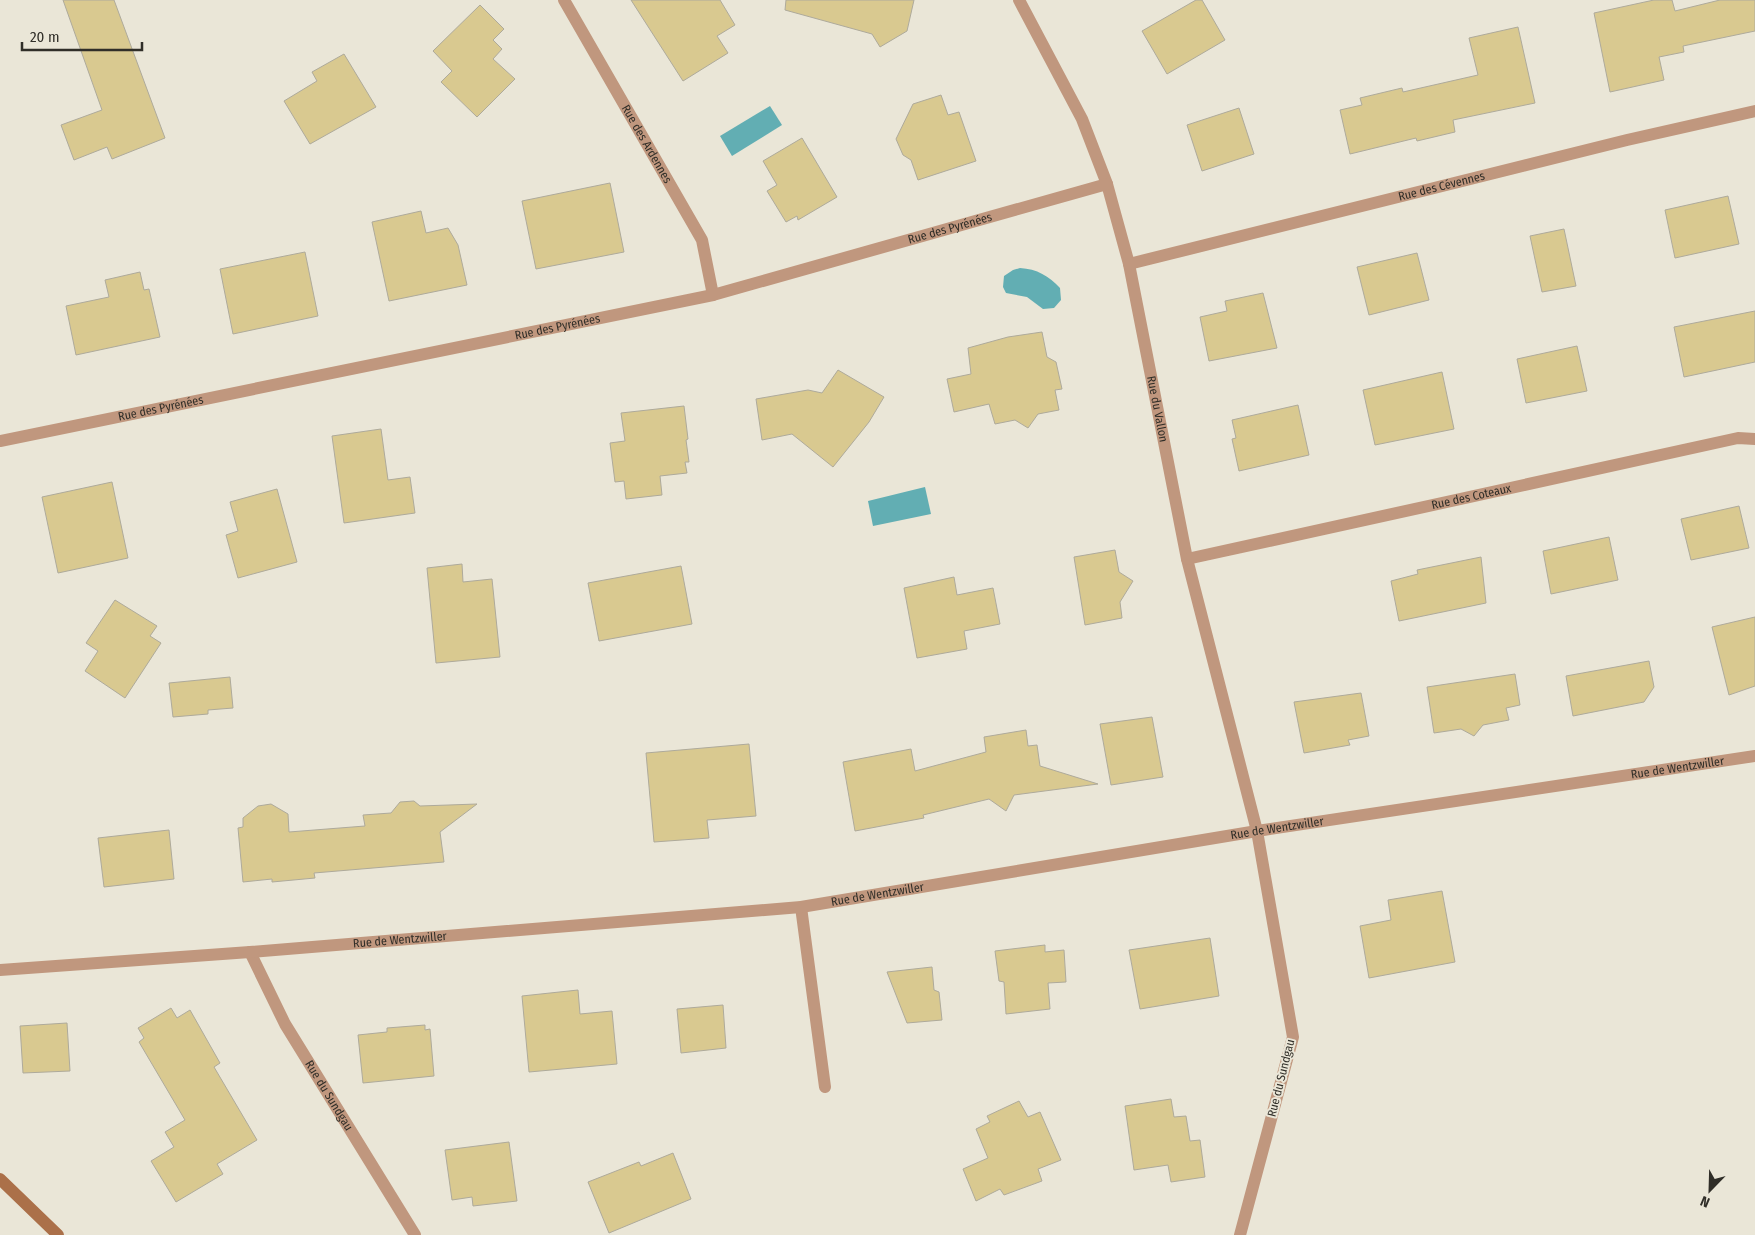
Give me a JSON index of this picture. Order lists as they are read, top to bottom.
{
  "streets": {
    "street": [
      "Rue des Ardennes",
      "Rue des Cévennes",
      "Rue des Pyrénées",
      "Rue du Vallon",
      "Rue des Coteaux",
      "Rue de Wentzwiller",
      "Rue du Sundgau"
    ]
  },
  "crossings": [
    ["Rue des Ardennes", "Rue des Pyrénées"],
    ["Rue des Cévennes", "Rue du Vallon"],
    ["Rue des Pyrénées", "Rue du Vallon"],
    ["Rue du Vallon", "Rue des Coteaux"],
    ["Rue du Vallon", "Rue de Wentzwiller"],
    ["Rue du Vallon", "Rue du Sundgau"],
    ["Rue de Wentzwiller", "Rue du Sundgau"]
  ],
  "scale_bar": "20 m",
  "north": "bottom left"
}
